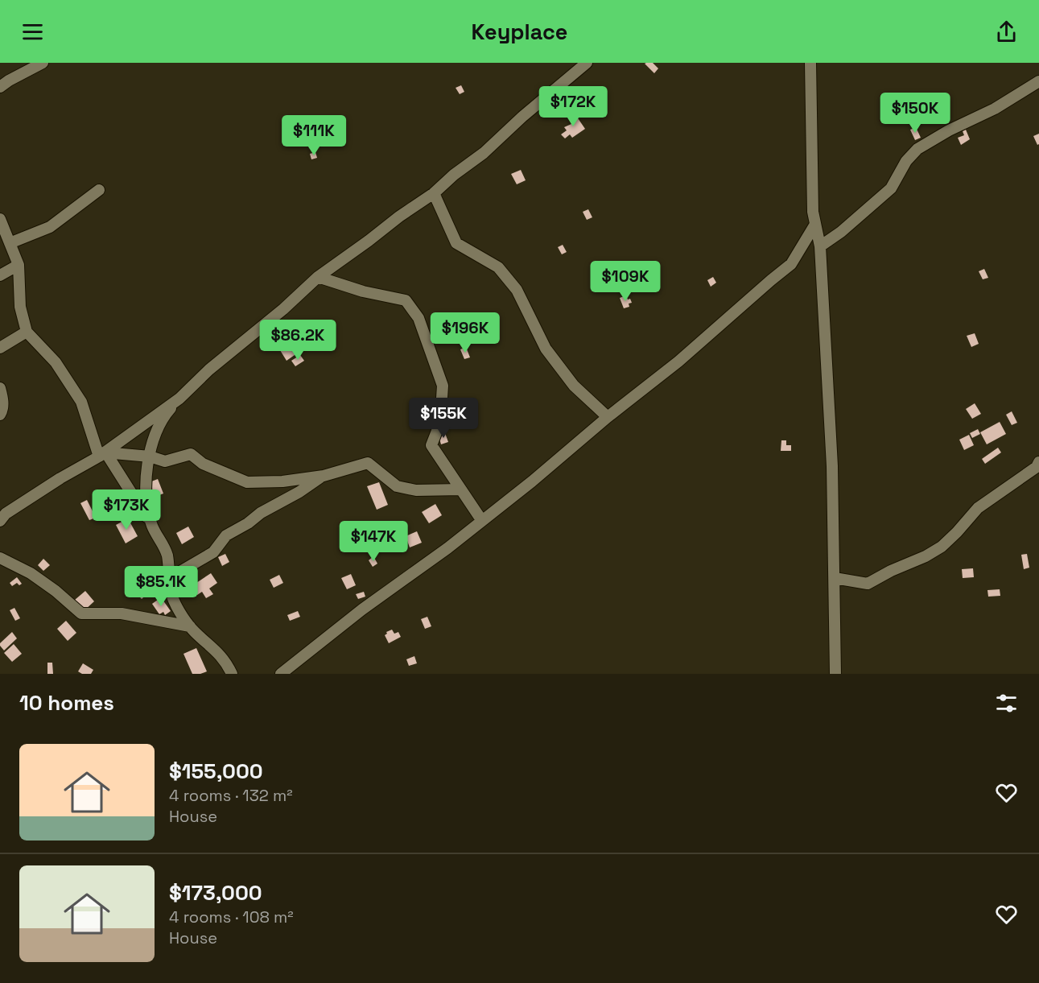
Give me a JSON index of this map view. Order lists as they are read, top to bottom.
{
  "page": {
    "header": "Keyplace",
    "price": [
      "$172K",
      "$150K",
      "$111K",
      "$109K",
      "$196K",
      "$86.2K",
      "$155K",
      "$173K",
      "$147K",
      "$85.1K"
    ],
    "heading": "10 homes",
    "list": [
      {
        "name": "$155,000",
        "note": "4 rooms · 132 m² · House"
      },
      {
        "name": "$173,000",
        "note": "4 rooms · 108 m² · House"
      }
    ]
  }
}
